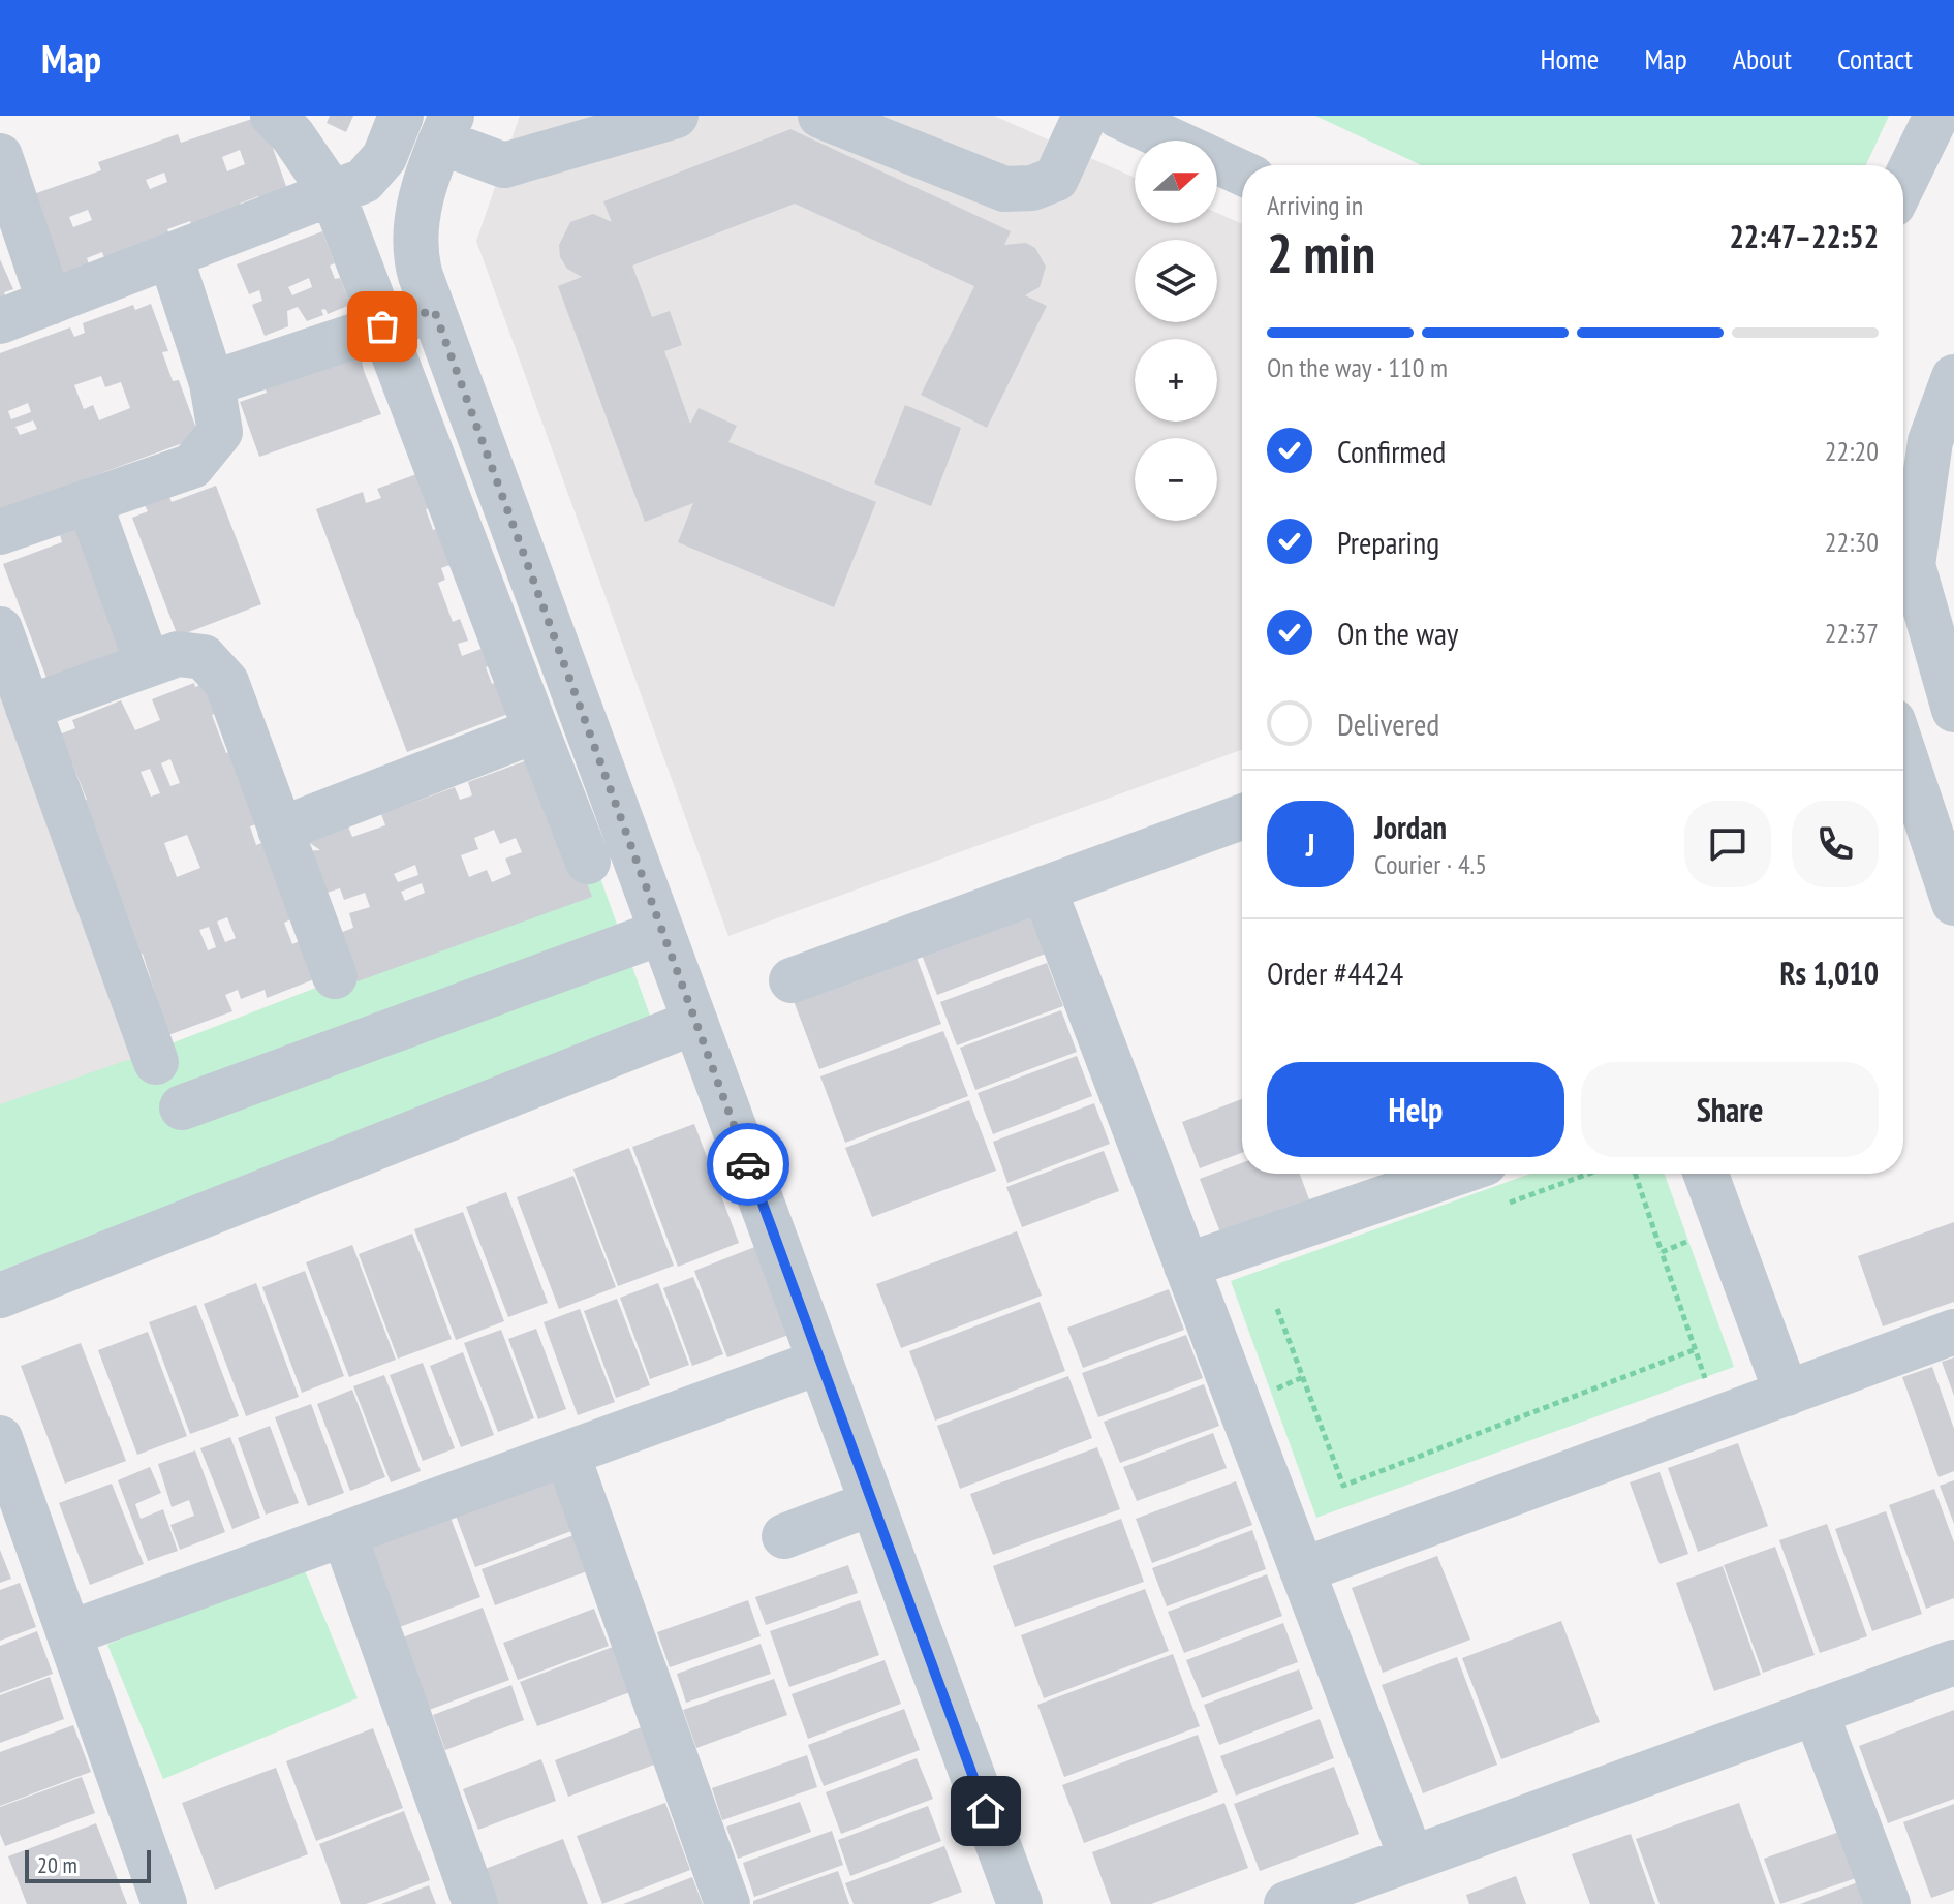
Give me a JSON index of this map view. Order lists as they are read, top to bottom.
{
  "scale_bar": "20 m",
  "north": "right",
  "page": {
    "header": "Map",
    "nav": [
      "Home",
      "Map",
      "About",
      "Contact"
    ],
    "map_buttons": ["+", "−"],
    "heading": ["2 min", "Arriving in", "22:47–22:52"],
    "panel": [
      "Jordan",
      "Courier · 4.5",
      "Order #4424",
      "Rs 1,010"
    ],
    "bar": "On the way · 110 m",
    "list": [
      ["Confirmed", "22:20"],
      ["Preparing", "22:30"],
      ["On the way", "22:37"],
      "Delivered"
    ],
    "round": "J",
    "buttons": ["Help", "Share"],
    "scale": "20 m"
  }
}
